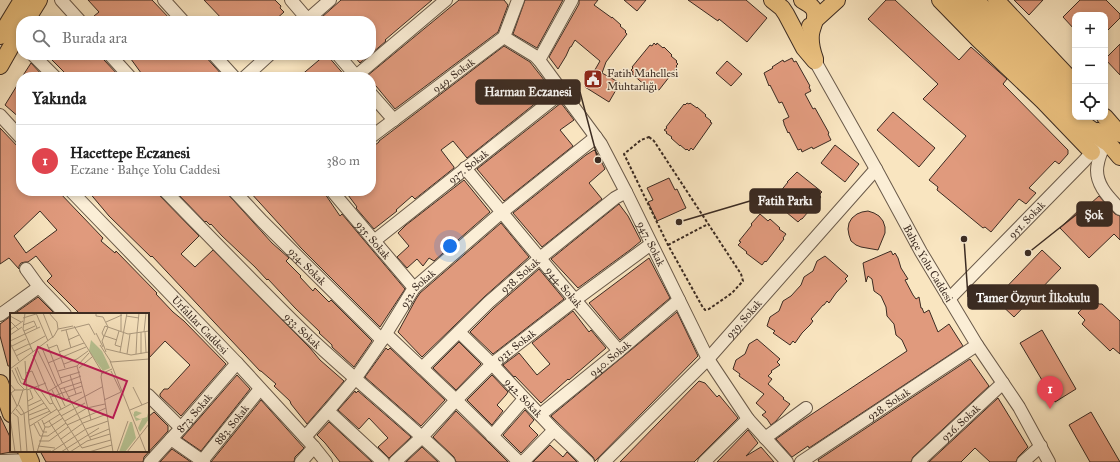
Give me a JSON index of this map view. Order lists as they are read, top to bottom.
{
  "streets": {
    "main road": ["Bahçe Yolu Caddesi"],
    "street": [
      "949. Sokak",
      "937. Sokak",
      "951. Sokak",
      "935. Sokak",
      "947. Sokak",
      "934. Sokak",
      "938. Sokak",
      "944. Sokak",
      "932. Sokak",
      "939. Sokak",
      "Urfalılar Caddesi",
      "933. Sokak",
      "931. Sokak",
      "940. Sokak",
      "942. Sokak",
      "928. Sokak",
      "873. Sokak",
      "926. Sokak",
      "883. Sokak"
    ]
  },
  "crossings": [
    ["949. Sokak", "947. Sokak"],
    ["937. Sokak", "935. Sokak"],
    ["937. Sokak", "947. Sokak"],
    ["937. Sokak", "944. Sokak"],
    ["951. Sokak", "Bahçe Yolu Caddesi"],
    ["935. Sokak", "932. Sokak"],
    ["947. Sokak", "938. Sokak"],
    ["947. Sokak", "932. Sokak"],
    ["947. Sokak", "939. Sokak"],
    ["947. Sokak", "931. Sokak"],
    ["947. Sokak", "940. Sokak"],
    ["Bahçe Yolu Caddesi", "939. Sokak"],
    ["Bahçe Yolu Caddesi", "928. Sokak"],
    ["Bahçe Yolu Caddesi", "926. Sokak"],
    ["934. Sokak", "938. Sokak"],
    ["934. Sokak", "932. Sokak"],
    ["934. Sokak", "931. Sokak"],
    ["938. Sokak", "944. Sokak"],
    ["938. Sokak", "942. Sokak"],
    ["944. Sokak", "932. Sokak"],
    ["944. Sokak", "931. Sokak"],
    ["944. Sokak", "940. Sokak"],
    ["932. Sokak", "Urfalılar Caddesi"],
    ["932. Sokak", "933. Sokak"],
    ["Urfalılar Caddesi", "873. Sokak"],
    ["Urfalılar Caddesi", "883. Sokak"],
    ["933. Sokak", "931. Sokak"],
    ["931. Sokak", "942. Sokak"],
    ["940. Sokak", "942. Sokak"]
  ],
  "places": {
    "public building": ["Fatih Mahellesi Muhtarlığı"],
    "other": [
      "Harman Eczanesi",
      "Fatih Parkı",
      "Tamer Özyurt İlkokulu",
      "Şok"
    ]
  },
  "page": {
    "map_buttons": ["+", "−"],
    "search": "Burada ara",
    "heading": "Yakında",
    "list": [
      {
        "mark": "1",
        "name": "Hacettepe Eczanesi",
        "note": "Eczane · Bahçe Yolu Caddesi",
        "value": "380 m"
      }
    ],
    "pins": "1"
  }
}
